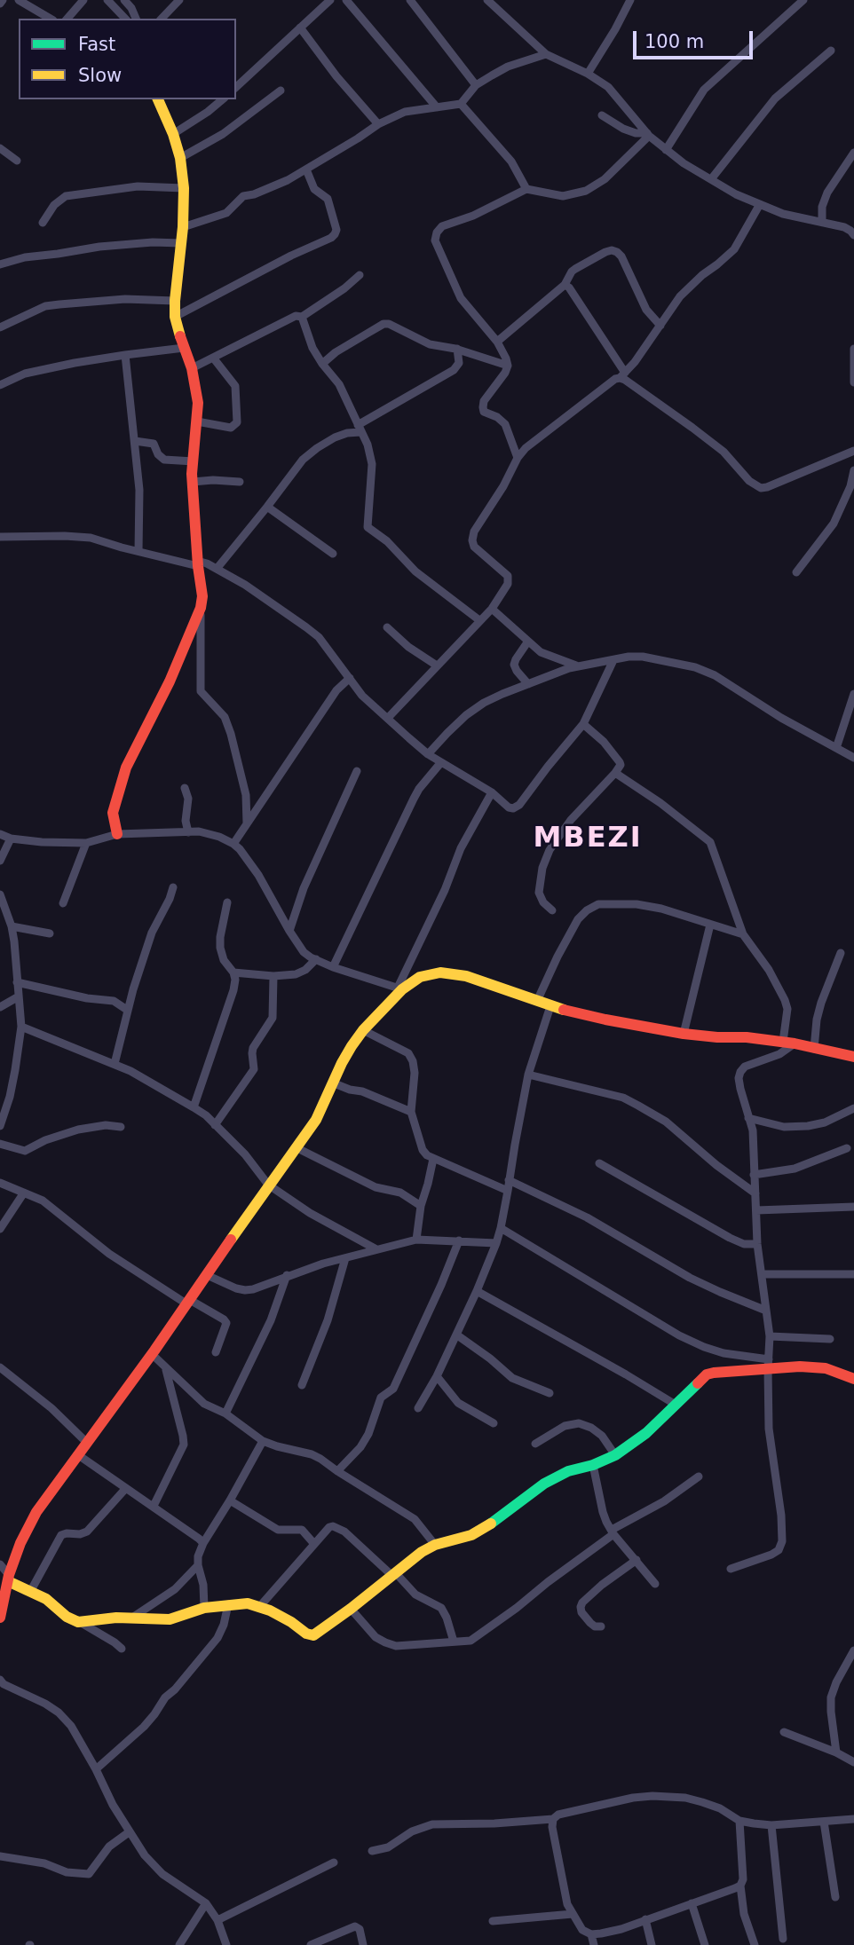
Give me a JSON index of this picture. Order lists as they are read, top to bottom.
{
  "districts": ["MBEZI"],
  "legend": ["Fast", "Slow"],
  "scale_bar": "100 m"
}
